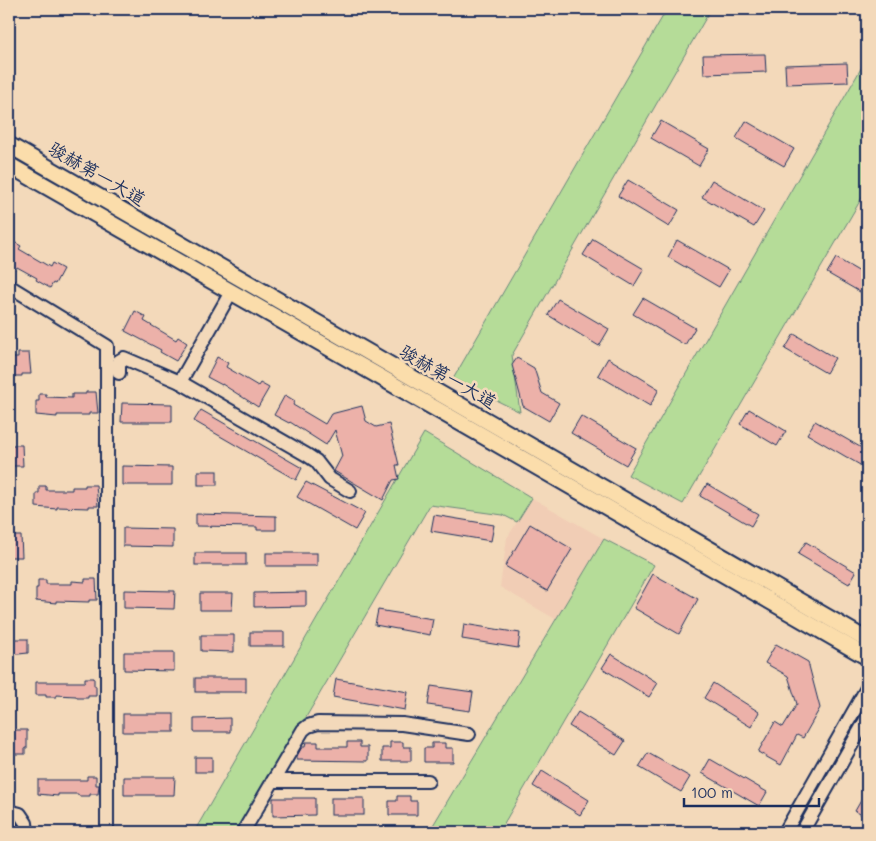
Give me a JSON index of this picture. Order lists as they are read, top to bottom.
{
  "streets": {
    "main road": ["骏赫第一大道"]
  },
  "scale_bar": "100 m"
}
